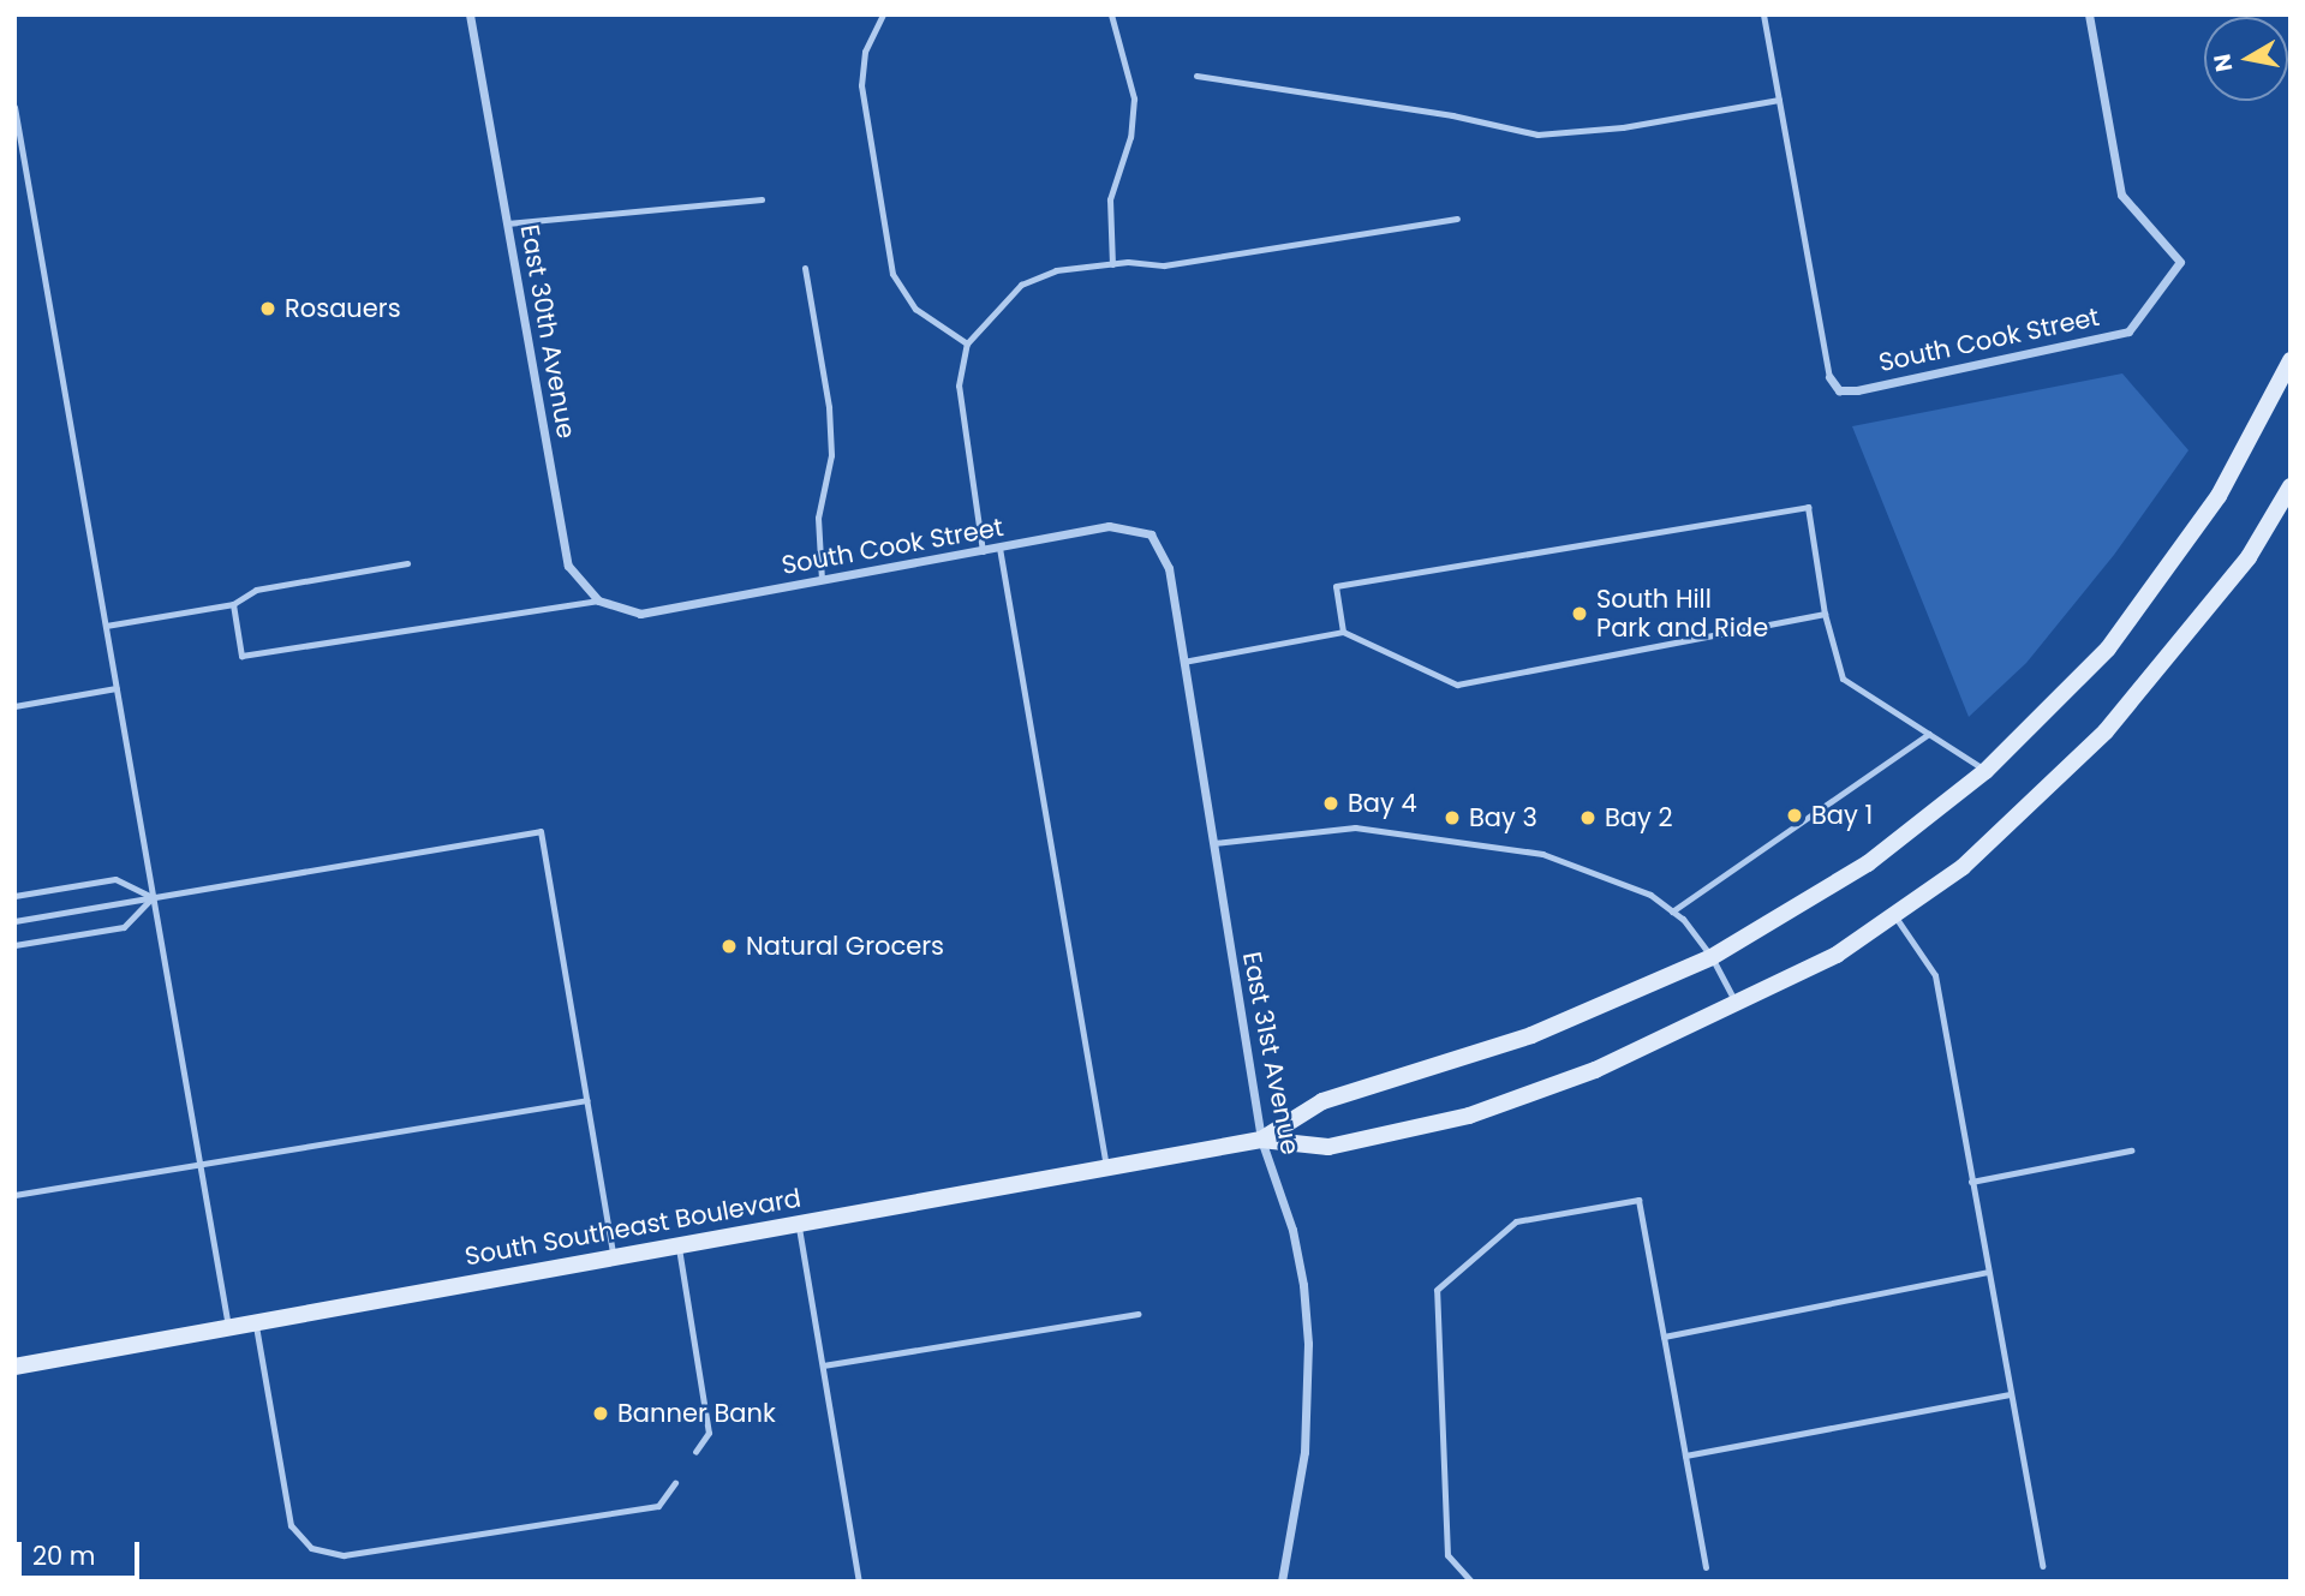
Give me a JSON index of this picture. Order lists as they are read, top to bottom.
{
  "streets": {
    "main road": ["South Southeast Boulevard"],
    "street": ["East 30th Avenue", "South Cook Street", "East 31st Avenue"]
  },
  "crossings": [
    ["East 30th Avenue", "South Cook Street"],
    ["South Cook Street", "East 31st Avenue"],
    ["East 31st Avenue", "South Southeast Boulevard"]
  ],
  "places": [
    "Rosauers",
    "South Hill Park and Ride",
    "Bay 4",
    "Bay 1",
    "Bay 3",
    "Bay 2",
    "Natural Grocers",
    "Banner Bank"
  ],
  "scale_bar": "20 m",
  "north": "left"
}
